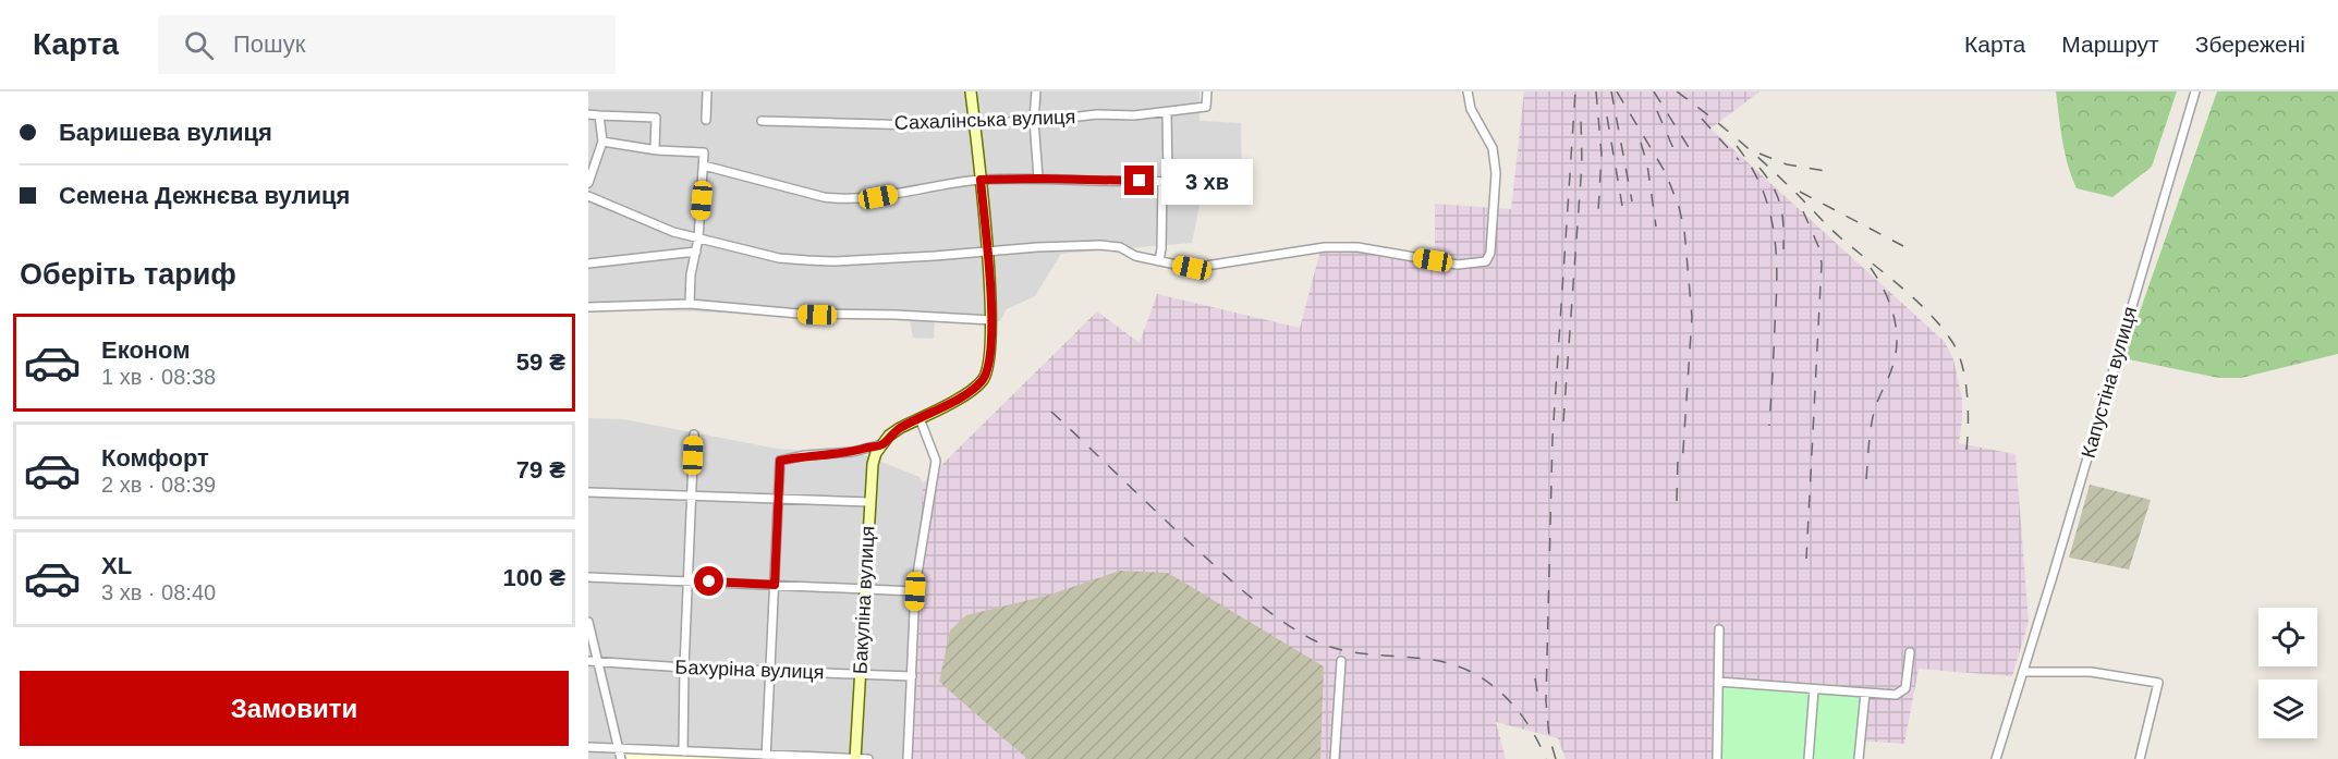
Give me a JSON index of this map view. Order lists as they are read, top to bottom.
{
  "streets": {
    "street": [
      "Сахалінська вулиця",
      "Капустіна вулиця",
      "Бакуліна вулиця",
      "Бахуріна вулиця"
    ]
  },
  "crossings": [
    ["Бакуліна вулиця", "Бахуріна вулиця"]
  ],
  "page": {
    "header": "Карта",
    "search": "Пошук",
    "nav": ["Карта", "Маршрут", "Збережені"],
    "banner": ["Баришева вулиця", "Семена Дежнєва вулиця"],
    "bubble": "3 хв",
    "heading": "Оберіть тариф",
    "list": [
      {
        "name": "Економ",
        "note": "1 хв · 08:38",
        "value": "59 ₴"
      },
      {
        "name": "Комфорт",
        "note": "2 хв · 08:39",
        "value": "79 ₴"
      },
      {
        "name": "XL",
        "note": "3 хв · 08:40",
        "value": "100 ₴"
      }
    ],
    "buttons": "Замовити"
  }
}
